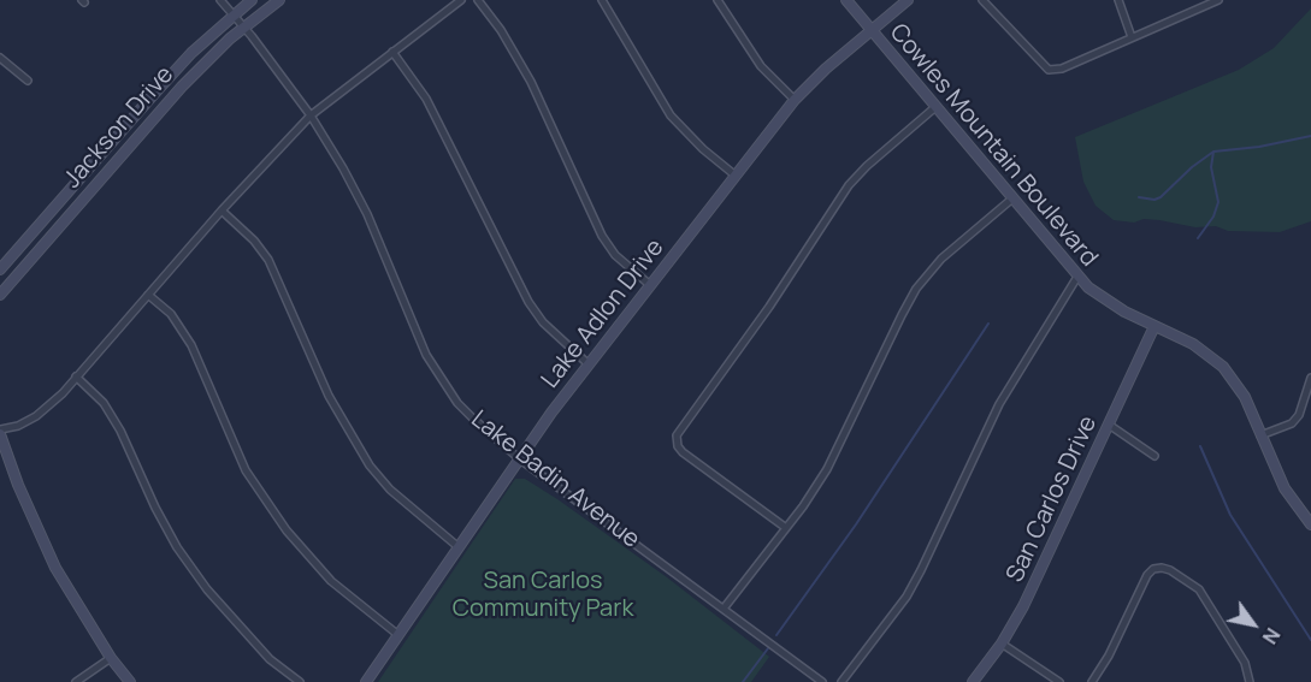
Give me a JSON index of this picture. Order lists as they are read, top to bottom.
{
  "streets": {
    "street": [
      "Jackson Drive",
      "Cowles Mountain Boulevard",
      "Lake Adlon Drive",
      "Lake Badin Avenue",
      "San Carlos Drive"
    ]
  },
  "crossings": [
    ["Jackson Drive", "Lake Badin Avenue"],
    ["Cowles Mountain Boulevard", "Lake Adlon Drive"],
    ["Cowles Mountain Boulevard", "San Carlos Drive"],
    ["Lake Adlon Drive", "Lake Badin Avenue"]
  ],
  "parks": ["San Carlos Community Park"],
  "north": "bottom right"
}
